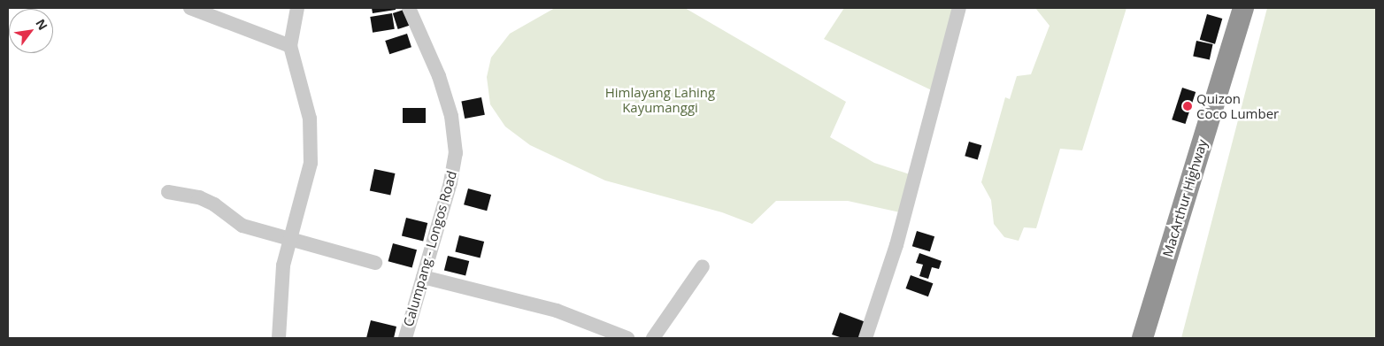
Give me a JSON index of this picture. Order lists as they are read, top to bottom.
{
  "streets": {
    "highway": ["MacArthur Highway"],
    "street": ["Calumpang - Longos Road"]
  },
  "parks": ["Himlayang Lahing Kayumanggi"],
  "places": ["Quizon Coco Lumber"],
  "north": "top right"
}
